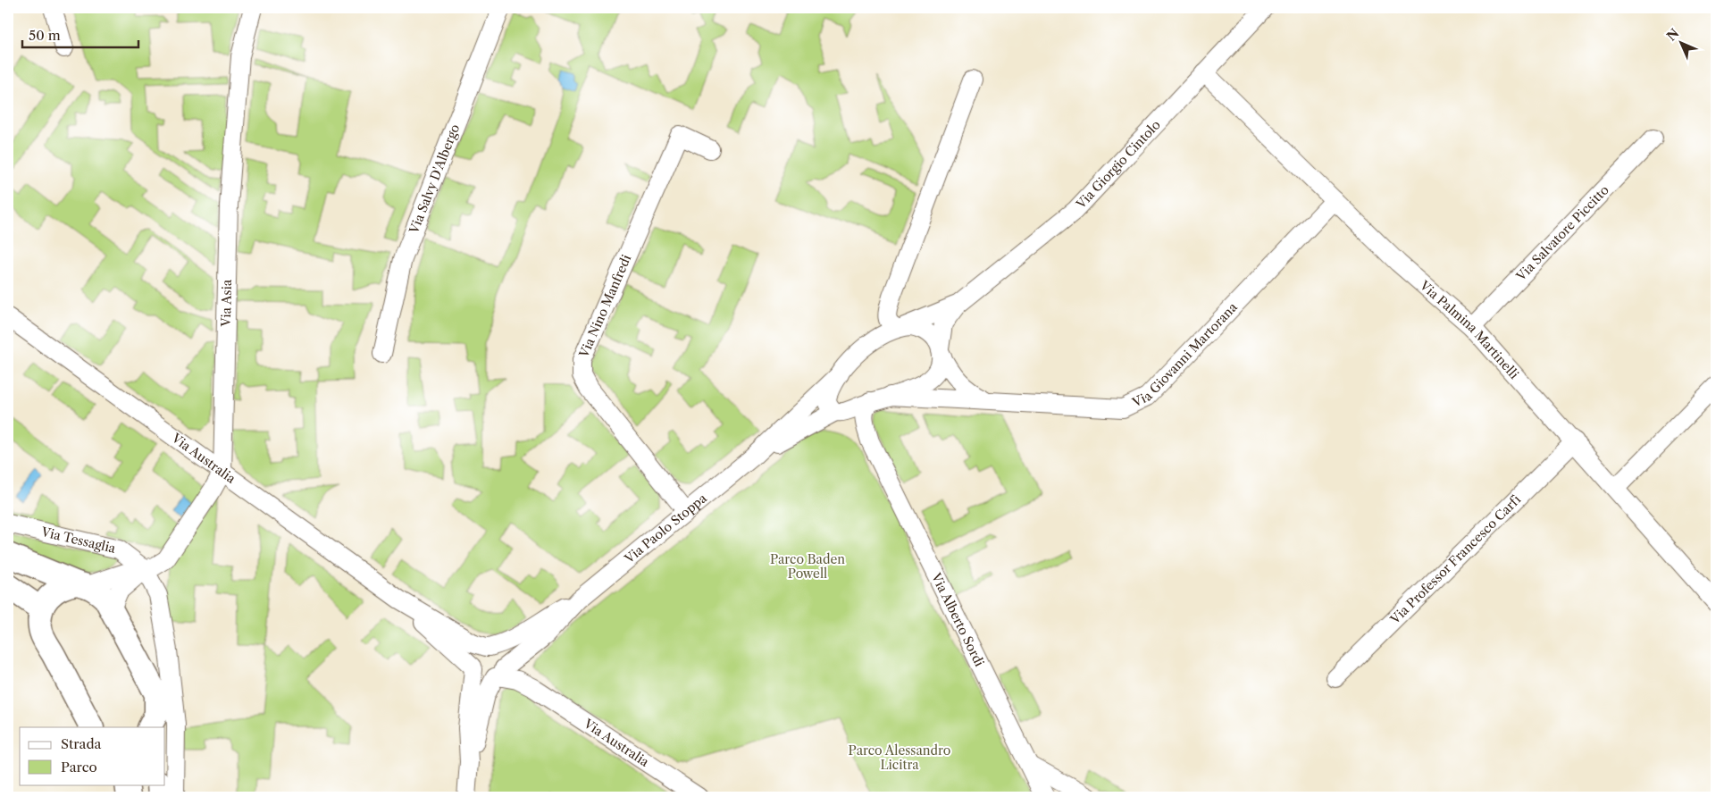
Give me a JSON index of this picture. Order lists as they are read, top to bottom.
{
  "streets": {
    "street": [
      "Via Giorgio Cintolo",
      "Via Salvy D'Albergo",
      "Via Salvatore Piccitto",
      "Via Asia",
      "Via Nino Manfredi",
      "Via Palmina Martinelli",
      "Via Giovanni Martorana",
      "Via Australia",
      "Via Paolo Stoppa",
      "Via Tessaglia",
      "Via Professor Francesco Carfì",
      "Via Alberto Sordi"
    ]
  },
  "crossings": [
    ["Via Giorgio Cintolo", "Via Palmina Martinelli"],
    ["Via Giorgio Cintolo", "Via Giovanni Martorana"],
    ["Via Giorgio Cintolo", "Via Paolo Stoppa"],
    ["Via Salvatore Piccitto", "Via Palmina Martinelli"],
    ["Via Asia", "Via Australia"],
    ["Via Asia", "Via Tessaglia"],
    ["Via Nino Manfredi", "Via Paolo Stoppa"],
    ["Via Palmina Martinelli", "Via Giovanni Martorana"],
    ["Via Palmina Martinelli", "Via Professor Francesco Carfì"],
    ["Via Giovanni Martorana", "Via Paolo Stoppa"],
    ["Via Paolo Stoppa", "Via Alberto Sordi"]
  ],
  "parks": ["Parco Baden Powell", "Parco Alessandro Licitra"],
  "legend": ["Strada", "Parco"],
  "scale_bar": "50 m",
  "north": "top left"
}
